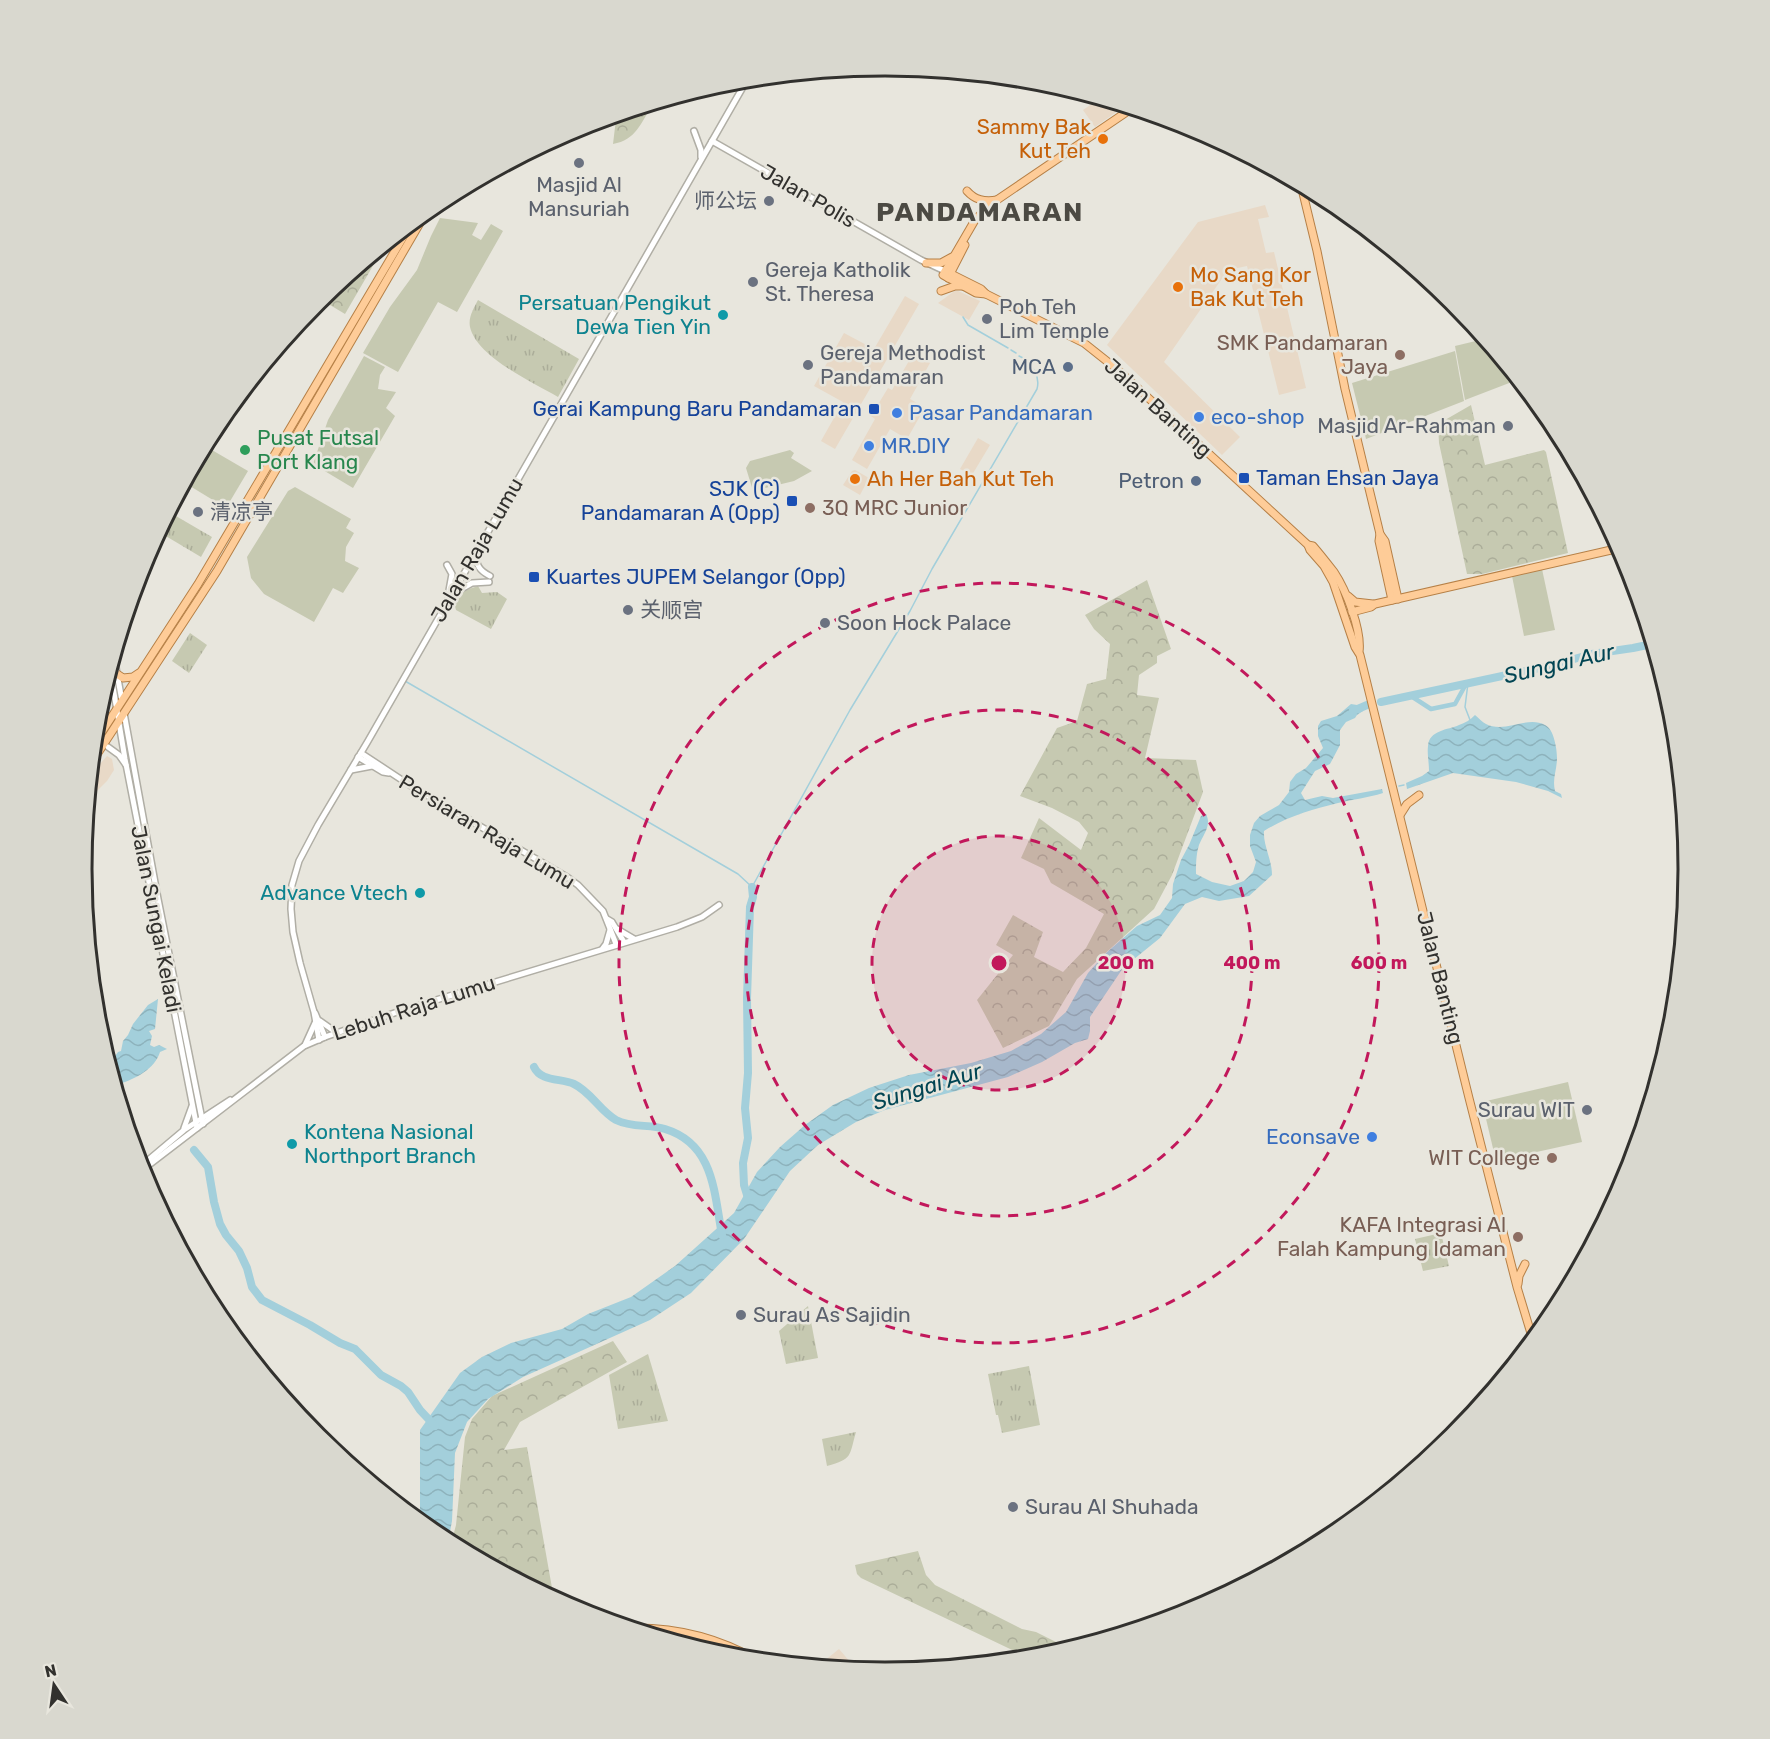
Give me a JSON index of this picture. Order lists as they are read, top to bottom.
{
  "streets": {
    "main road": ["Jalan Banting"],
    "street": [
      "Jalan Polis",
      "Jalan Raja Lumu",
      "Persiaran Raja Lumu",
      "Jalan Sungai Keladi",
      "Lebuh Raja Lumu"
    ]
  },
  "crossings": [
    ["Jalan Polis", "Jalan Banting"],
    ["Jalan Polis", "Jalan Raja Lumu"],
    ["Jalan Raja Lumu", "Persiaran Raja Lumu"],
    ["Jalan Sungai Keladi", "Lebuh Raja Lumu"]
  ],
  "districts": ["PANDAMARAN"],
  "water": ["Sungai Aur"],
  "places": {
    "other": [
      "Sammy Bak Kut Teh",
      "Masjid Al Mansuriah",
      "师公坛",
      "Gereja Katholik St. Theresa",
      "Mo Sang Kor Bak Kut Teh",
      "Persatuan Pengikut Dewa Tien Yin",
      "Poh Teh Lim Temple",
      "SMK Pandamaran Jaya",
      "Gereja Methodist Pandamaran",
      "MCA",
      "Pasar Pandamaran",
      "eco-shop",
      "Masjid Ar-Rahman",
      "MR.DIY",
      "Pusat Futsal Port Klang",
      "Ah Her Bah Kut Teh",
      "Petron",
      "3Q MRC Junior",
      "清凉亭",
      "关顺宫",
      "Soon Hock Palace",
      "Advance Vtech",
      "Surau WIT",
      "Econsave",
      "Kontena Nasional Northport Branch",
      "WIT College",
      "KAFA Integrasi Al Falah Kampung Idaman",
      "Surau As Sajidin",
      "Surau Al Shuhada"
    ],
    "transit": [
      "Gerai Kampung Baru Pandamaran",
      "Taman Ehsan Jaya",
      "SJK (C) Pandamaran A (Opp)",
      "Kuartes JUPEM Selangor (Opp)"
    ]
  },
  "north": "top",
  "rings": ["200 m", "400 m", "600 m"]
}
